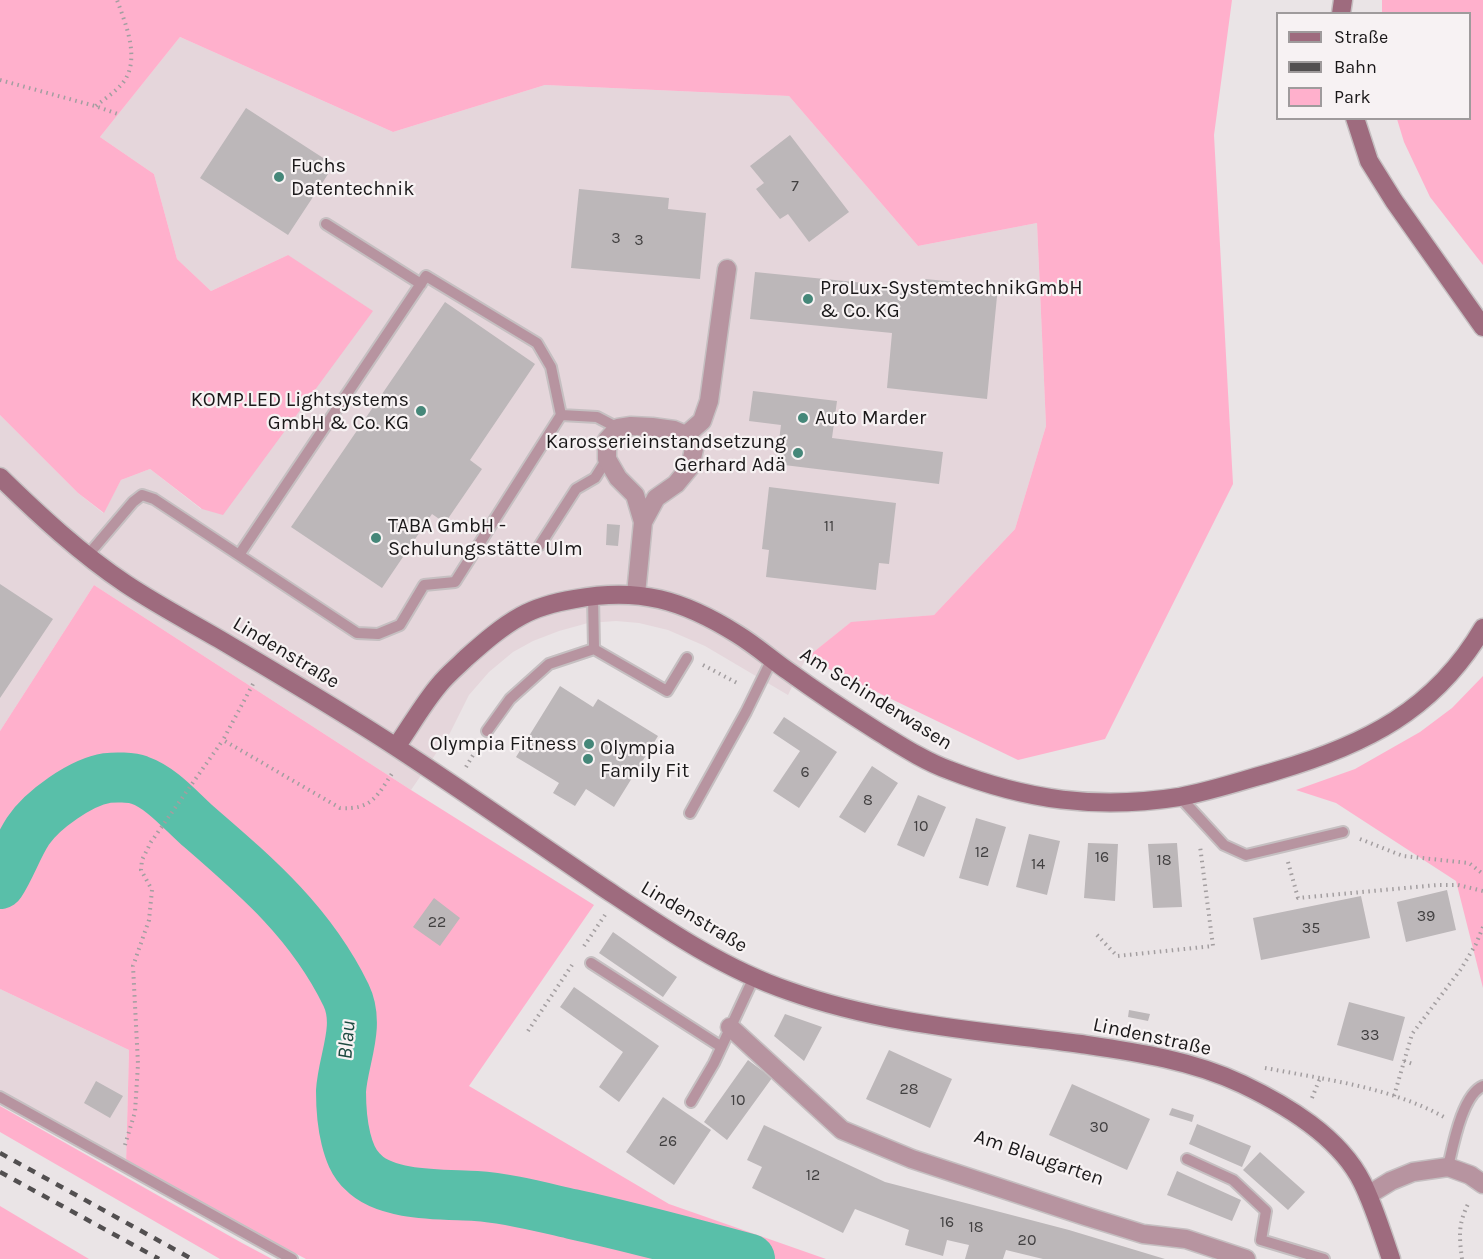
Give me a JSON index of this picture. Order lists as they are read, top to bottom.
{
  "streets": {
    "street": ["Lindenstraße", "Am Schinderwasen", "Am Blaugarten"]
  },
  "crossings": [
    ["Lindenstraße", "Am Schinderwasen"]
  ],
  "water": ["Blau"],
  "places": [
    "Fuchs Datentechnik",
    "ProLux-SystemtechnikGmbH & Co. KG",
    "KOMP.LED Lightsystems GmbH & Co. KG",
    "Auto Marder",
    "Karosserieinstandsetzung Gerhard Adä",
    "TABA GmbH - Schulungsstätte Ulm",
    "Olympia Fitness",
    "Olympia Family Fit"
  ],
  "house_numbers": [
    "7",
    "3",
    "3",
    "11",
    "6",
    "8",
    "10",
    "12",
    "16",
    "18",
    "14",
    "39",
    "22",
    "35",
    "33",
    "28",
    "10",
    "30",
    "26",
    "12",
    "16",
    "18",
    "20"
  ],
  "legend": ["Straße", "Bahn", "Park"]
}
